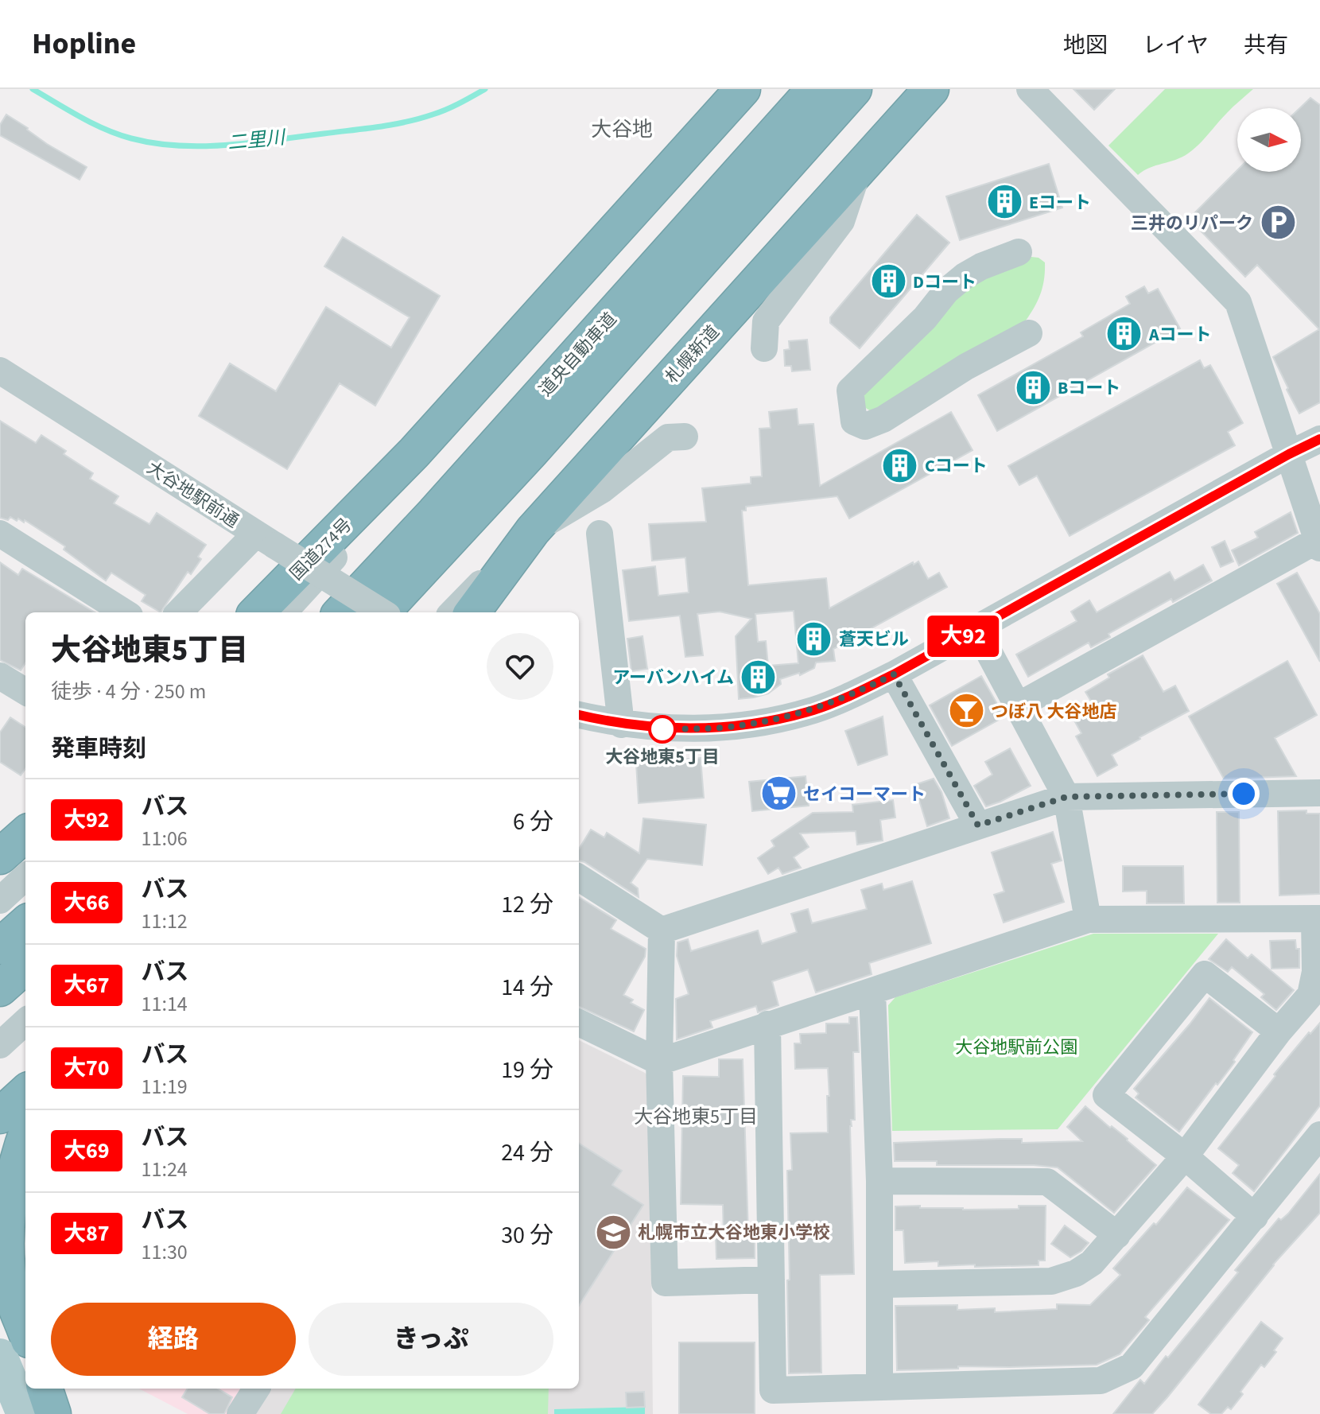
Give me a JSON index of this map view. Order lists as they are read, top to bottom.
{
  "streets": {
    "highway": ["道央自動車道", "札幌新道", "国道274号"],
    "street": ["大谷地駅前通"]
  },
  "districts": ["大谷地", "大谷地東5丁目"],
  "water": ["二里川"],
  "parks": ["大谷地駅前公園"],
  "places": {
    "building": [
      "Eコート",
      "Dコート",
      "Aコート",
      "Bコート",
      "Cコート",
      "蒼天ビル",
      "アーバンハイム"
    ],
    "parking": ["三井のリパーク"],
    "bar": ["つぼ八 大谷地店"],
    "other": ["大谷地東5丁目"],
    "supermarket": ["セイコーマート"],
    "school or university": ["札幌市立大谷地東小学校"]
  },
  "lines": ["bus line 大92"],
  "north": "right",
  "page": {
    "header": "Hopline",
    "nav": ["地図", "レイヤ", "共有"],
    "on_map": "大92",
    "heading": [
      ["大谷地東5丁目", "徒歩 · 4 分 · 250 m"],
      "発車時刻"
    ],
    "list": [
      {
        "mark": "大92",
        "name": "バス",
        "note": "11:06",
        "value": "6 分"
      },
      {
        "mark": "大66",
        "name": "バス",
        "note": "11:12",
        "value": "12 分"
      },
      {
        "mark": "大67",
        "name": "バス",
        "note": "11:14",
        "value": "14 分"
      },
      {
        "mark": "大70",
        "name": "バス",
        "note": "11:19",
        "value": "19 分"
      },
      {
        "mark": "大69",
        "name": "バス",
        "note": "11:24",
        "value": "24 分"
      },
      {
        "mark": "大87",
        "name": "バス",
        "note": "11:30",
        "value": "30 分"
      }
    ],
    "buttons": ["経路", "きっぷ"]
  }
}
